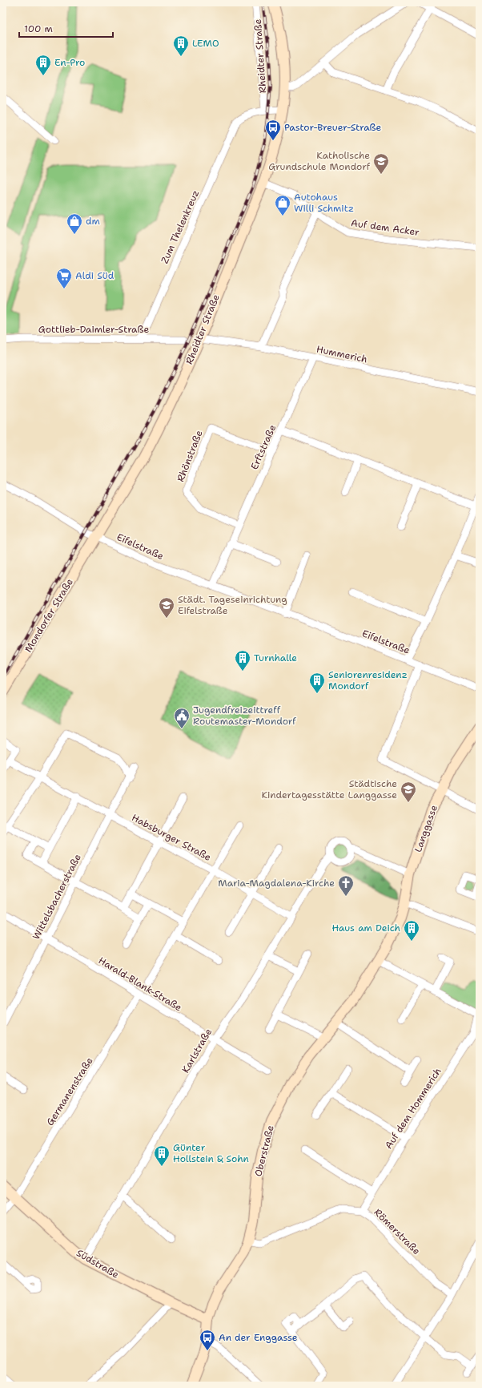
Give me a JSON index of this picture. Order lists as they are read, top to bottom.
{
  "streets": {
    "street": [
      "Rheidter Straße",
      "Zum Thelenkreuz",
      "Auf dem Acker",
      "Gottlieb-Daimler-Straße",
      "Hummerich",
      "Erftstraße",
      "Rhönstraße",
      "Eifelstraße",
      "Mondorfer Straße",
      "Langgasse",
      "Habsburger Straße",
      "Wittelsbacherstraße",
      "Harald-Blank-Straße",
      "Karlstraße",
      "Germanenstraße",
      "Auf dem Hommerich",
      "Oberstraße",
      "Römerstraße",
      "Südstraße"
    ]
  },
  "crossings": [
    ["Rheidter Straße", "Zum Thelenkreuz"],
    ["Rheidter Straße", "Auf dem Acker"],
    ["Rheidter Straße", "Hummerich"],
    ["Rheidter Straße", "Eifelstraße"],
    ["Rheidter Straße", "Mondorfer Straße"],
    ["Zum Thelenkreuz", "Gottlieb-Daimler-Straße"],
    ["Hummerich", "Erftstraße"],
    ["Erftstraße", "Rhönstraße"],
    ["Erftstraße", "Eifelstraße"],
    ["Eifelstraße", "Mondorfer Straße"],
    ["Langgasse", "Karlstraße"],
    ["Langgasse", "Oberstraße"],
    ["Habsburger Straße", "Wittelsbacherstraße"],
    ["Habsburger Straße", "Karlstraße"],
    ["Wittelsbacherstraße", "Harald-Blank-Straße"],
    ["Harald-Blank-Straße", "Karlstraße"],
    ["Harald-Blank-Straße", "Germanenstraße"],
    ["Karlstraße", "Südstraße"],
    ["Germanenstraße", "Südstraße"],
    ["Auf dem Hommerich", "Römerstraße"],
    ["Oberstraße", "Römerstraße"],
    ["Oberstraße", "Südstraße"]
  ],
  "places": {
    "building": [
      "LEMO",
      "En-Pro",
      "Turnhalle",
      "Seniorenresidenz Mondorf",
      "Haus am Deich",
      "Günter Hollstein & Sohn"
    ],
    "bus stop": ["Pastor-Breuer-Straße", "An der Enggasse"],
    "school or university": ["Katholische Grundschule Mondorf", "Städt. Tageseinrichtung Eifelstraße", "Städtische Kindertagesstätte Langgasse"],
    "shop": ["Autohaus Willi Schmitz", "dm"],
    "supermarket": ["Aldi Süd"],
    "public building": ["Jugendfreizeittreff Routemaster-Mondorf"],
    "church": ["Maria-Magdalena-Kirche"]
  },
  "scale_bar": "100 m"
}
